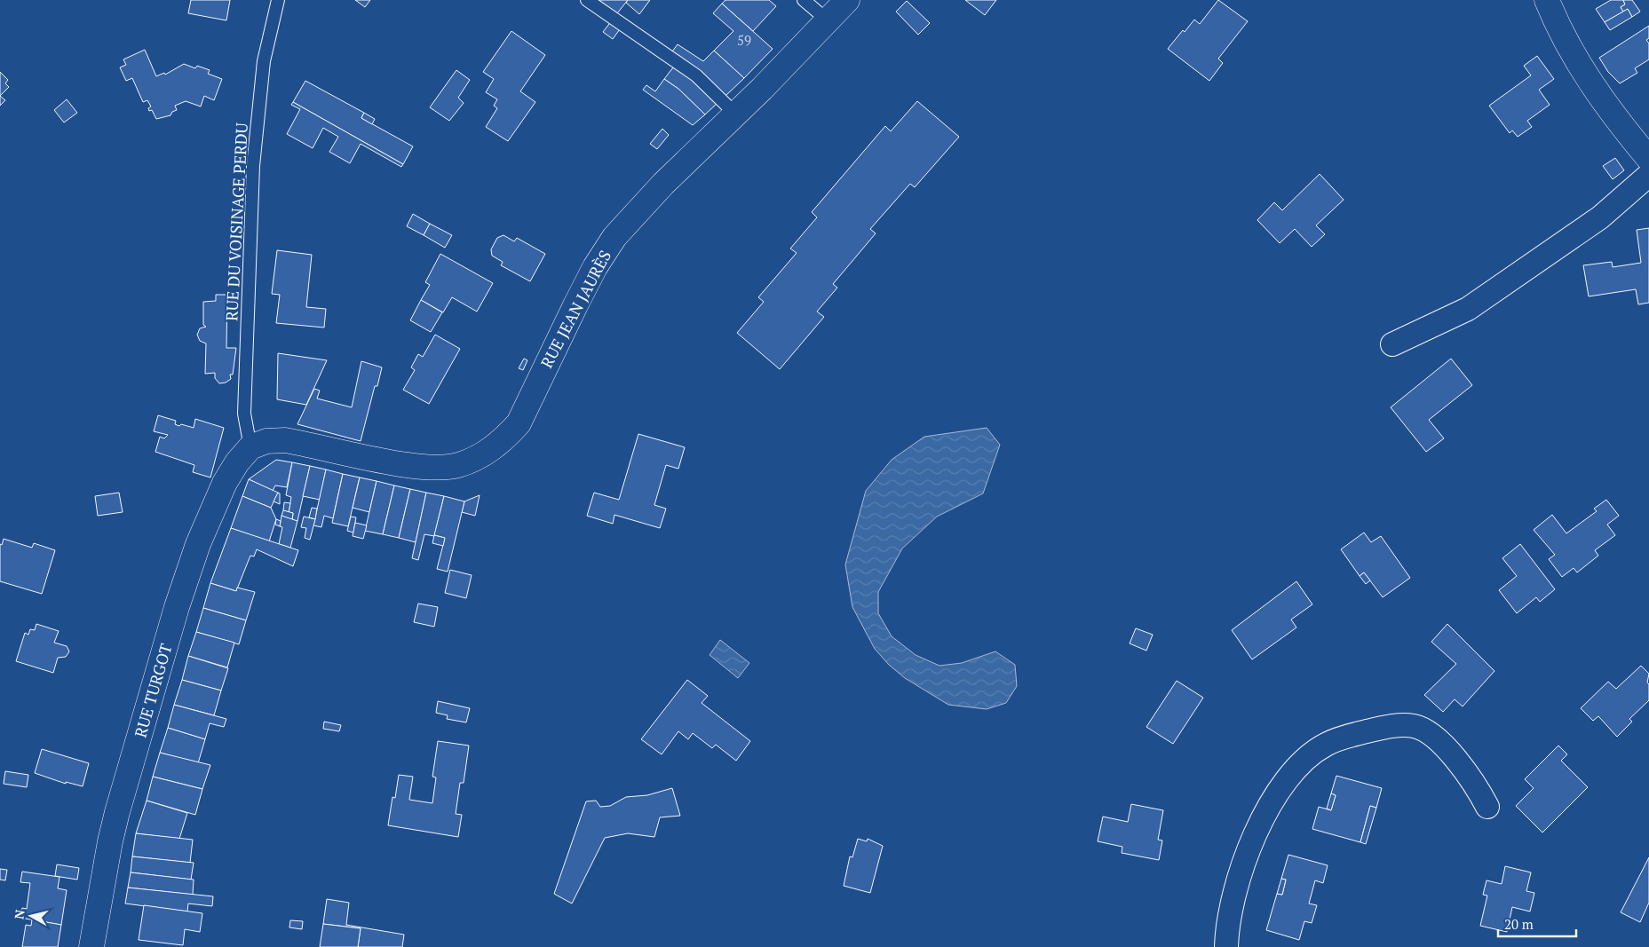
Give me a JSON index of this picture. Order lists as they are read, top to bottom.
{
  "streets": {
    "street": ["RUE JEAN JAURÈS", "RUE TURGOT"],
    "lane": ["RUE DU VOISINAGE PERDU"]
  },
  "crossings": [
    ["RUE DU VOISINAGE PERDU", "RUE JEAN JAURÈS"],
    ["RUE DU VOISINAGE PERDU", "RUE TURGOT"],
    ["RUE JEAN JAURÈS", "RUE TURGOT"]
  ],
  "house_numbers": ["59"],
  "scale_bar": "20 m",
  "north": "left"
}
